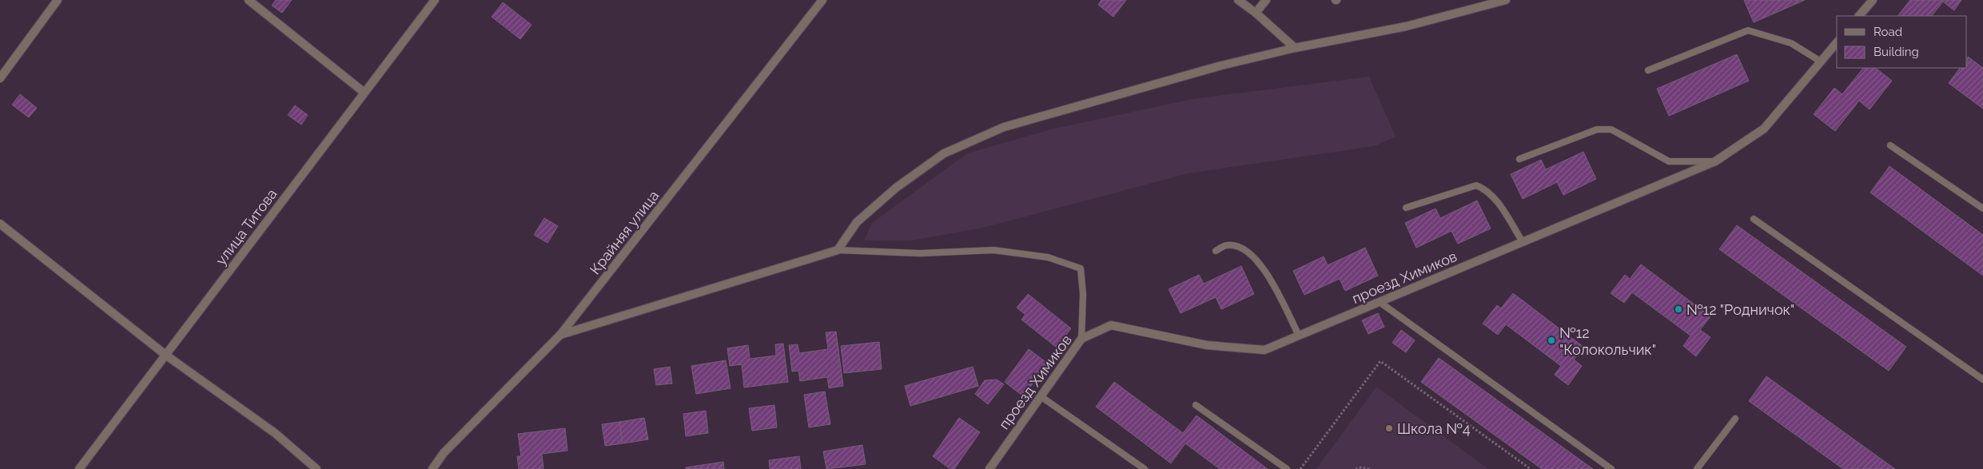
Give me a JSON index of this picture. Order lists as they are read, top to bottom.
{
  "streets": {
    "street": ["улица Титова", "Крайняя улица", "проезд Химиков"]
  },
  "places": ["№12 \"Родничок\"", "№12 \"Колокольчик\"", "Школа №4"],
  "legend": ["Road", "Building"]
}
